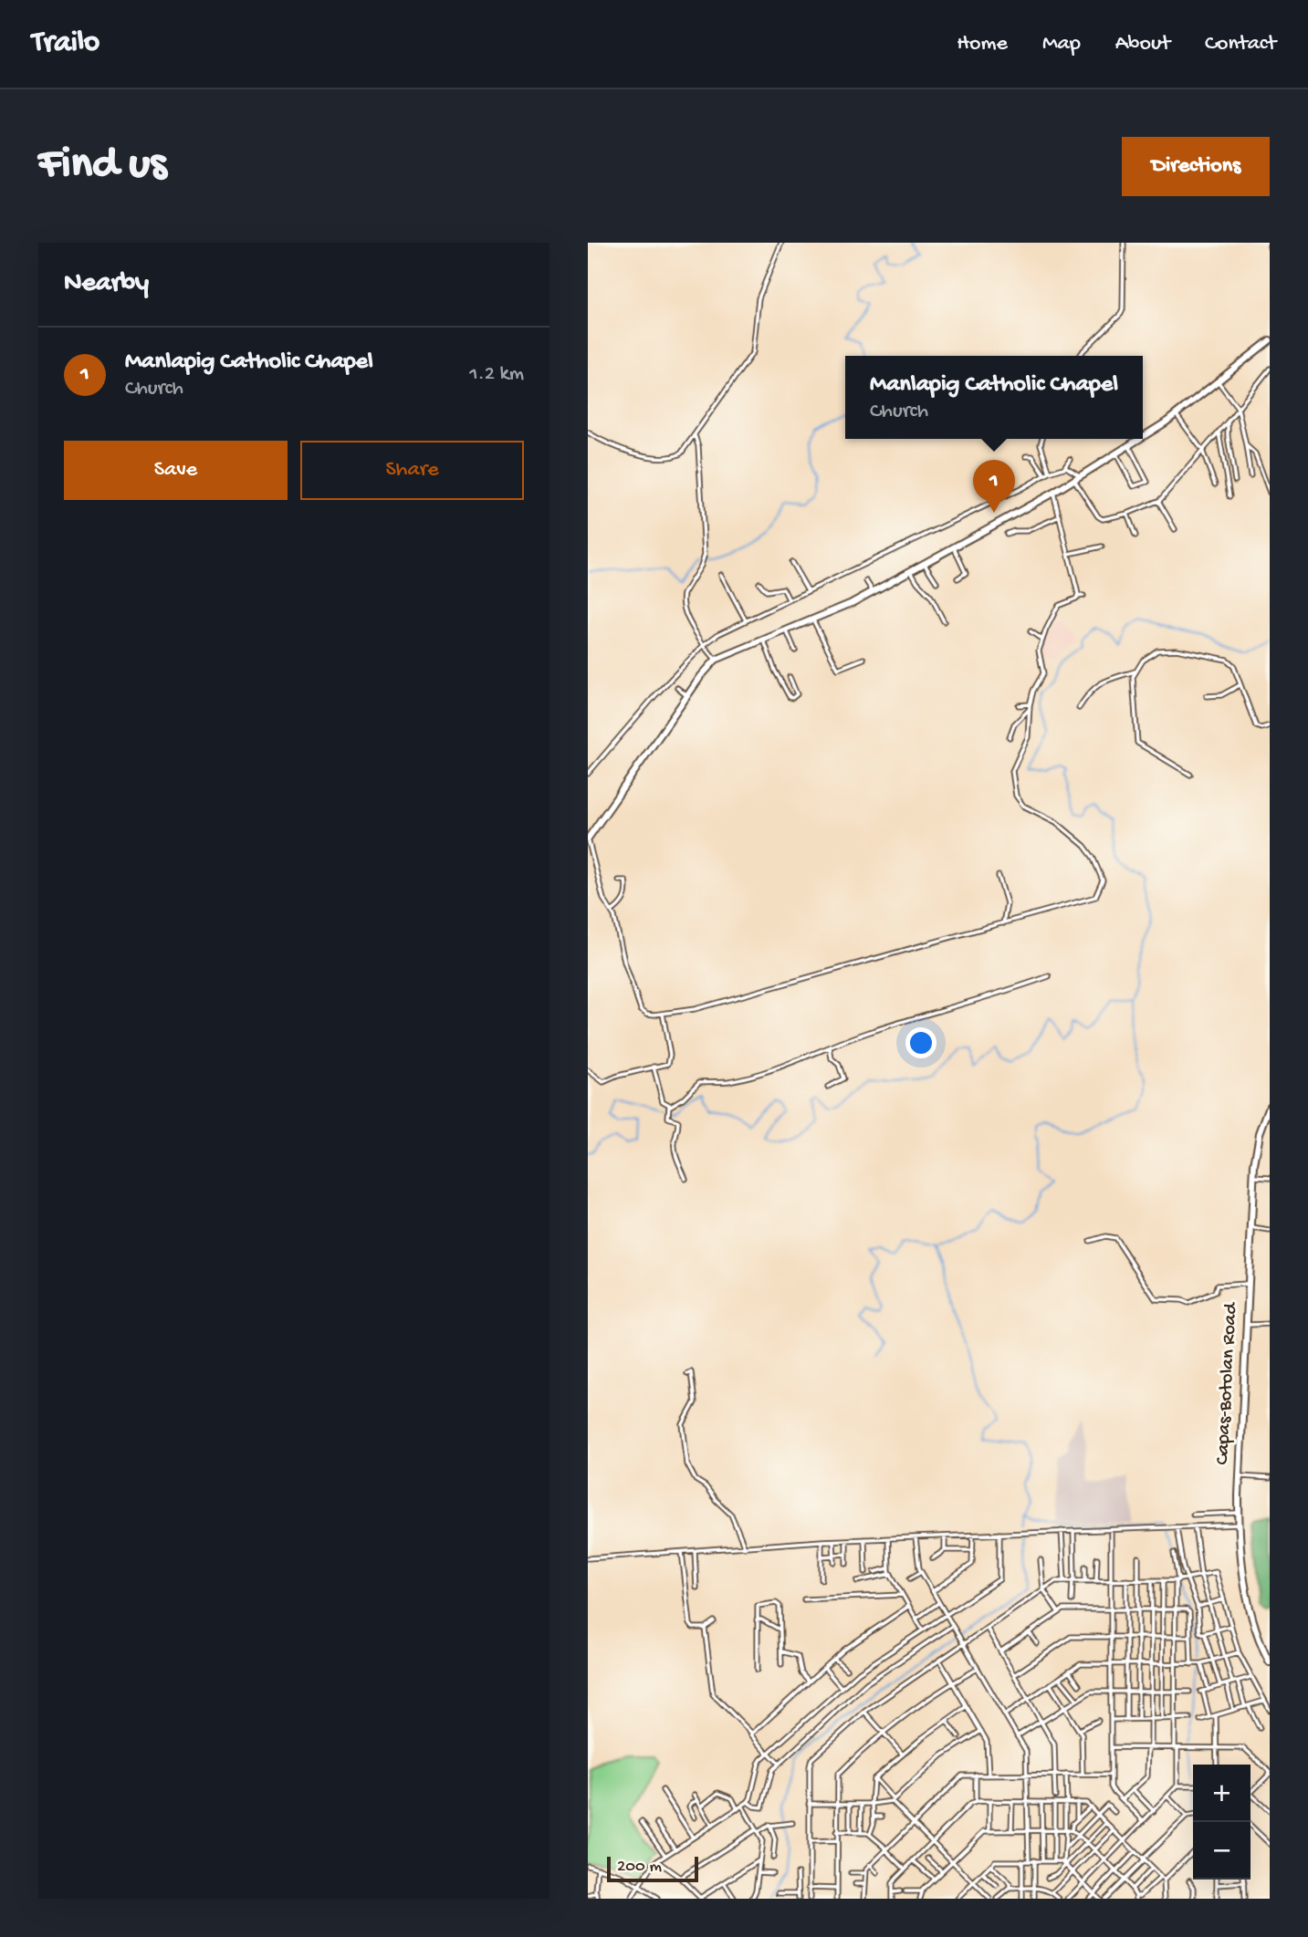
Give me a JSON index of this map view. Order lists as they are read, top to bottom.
{
  "streets": {
    "main road": ["Capas-Botolan Road"]
  },
  "scale_bar": "200 m",
  "page": {
    "header": "Trailo",
    "nav": [
      "Home",
      "Map",
      "About",
      "Contact"
    ],
    "buttons": [
      "Directions",
      ["Save", "Share"]
    ],
    "title": "Find us",
    "heading": "Nearby",
    "list": [
      {
        "mark": "1",
        "name": "Manlapig Catholic Chapel",
        "note": "Church",
        "value": "1.2 km"
      }
    ],
    "popup": ["Manlapig Catholic Chapel", "Church"],
    "pins": "1",
    "map_buttons": ["+", "−"],
    "scale": "200 m"
  }
}
